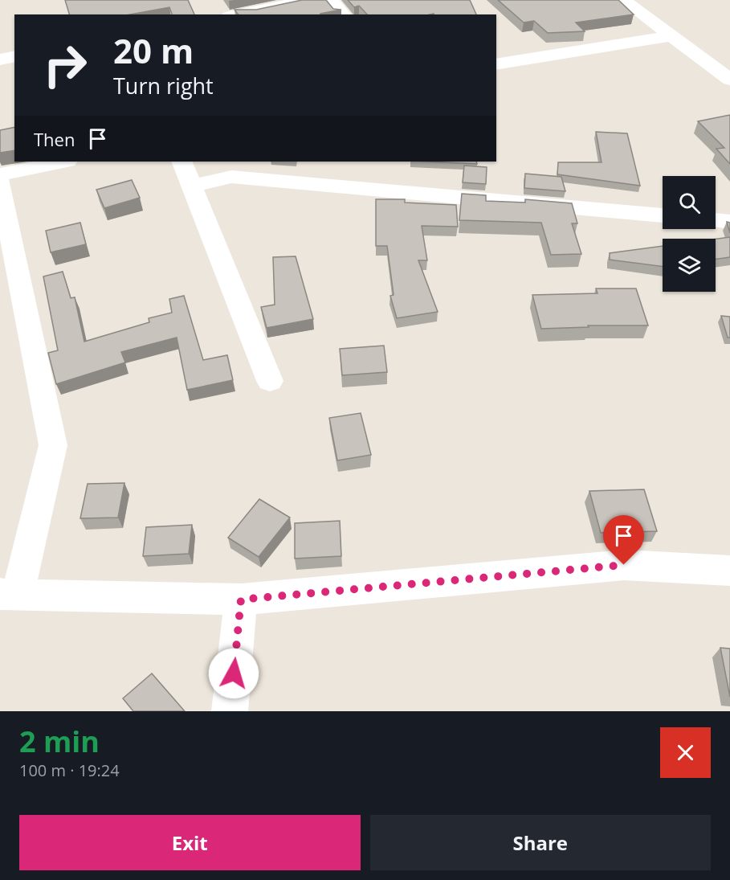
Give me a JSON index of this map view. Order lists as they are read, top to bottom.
{
  "page": {
    "turn": ["20 m", "Turn right"],
    "then": "Then",
    "heading": ["2 min", "100 m · 19:24"],
    "buttons": ["Exit", "Share"]
  }
}
